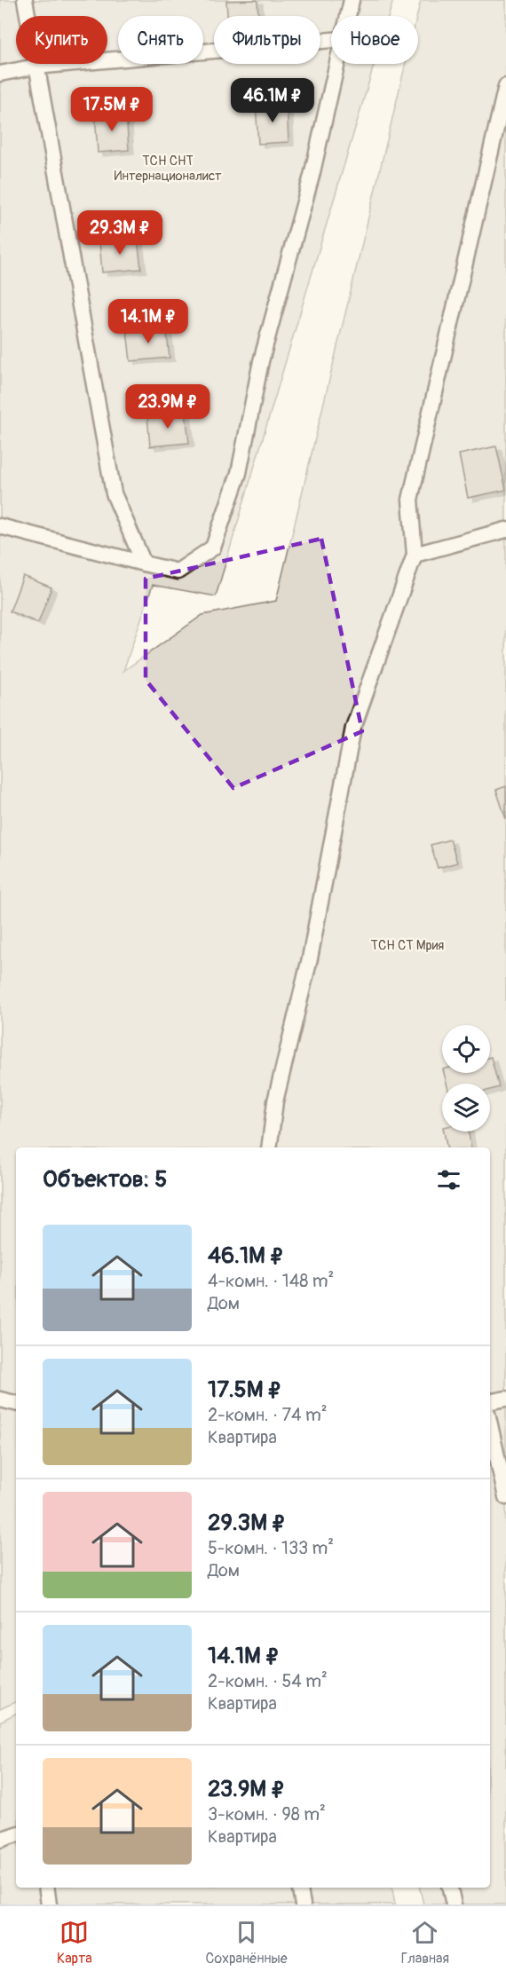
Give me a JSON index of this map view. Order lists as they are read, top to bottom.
{
  "parks": ["ТСН СНТ Интернационалист", "ТСН СТ Мрия"],
  "page": {
    "chip": [
      "Купить",
      "Снять",
      "Фильтры",
      "Новое"
    ],
    "price": [
      "46.1M ₽",
      "17.5M ₽",
      "29.3M ₽",
      "14.1M ₽",
      "23.9M ₽"
    ],
    "heading": "Объектов: 5",
    "list": [
      {
        "name": "46.1M ₽",
        "note": "4-комн. · 148 m² · Дом"
      },
      {
        "name": "17.5M ₽",
        "note": "2-комн. · 74 m² · Квартира"
      },
      {
        "name": "29.3M ₽",
        "note": "5-комн. · 133 m² · Дом"
      },
      {
        "name": "14.1M ₽",
        "note": "2-комн. · 54 m² · Квартира"
      },
      {
        "name": "23.9M ₽",
        "note": "3-комн. · 98 m² · Квартира"
      }
    ],
    "tabs": ["Карта", "Сохранённые", "Главная"]
  }
}
